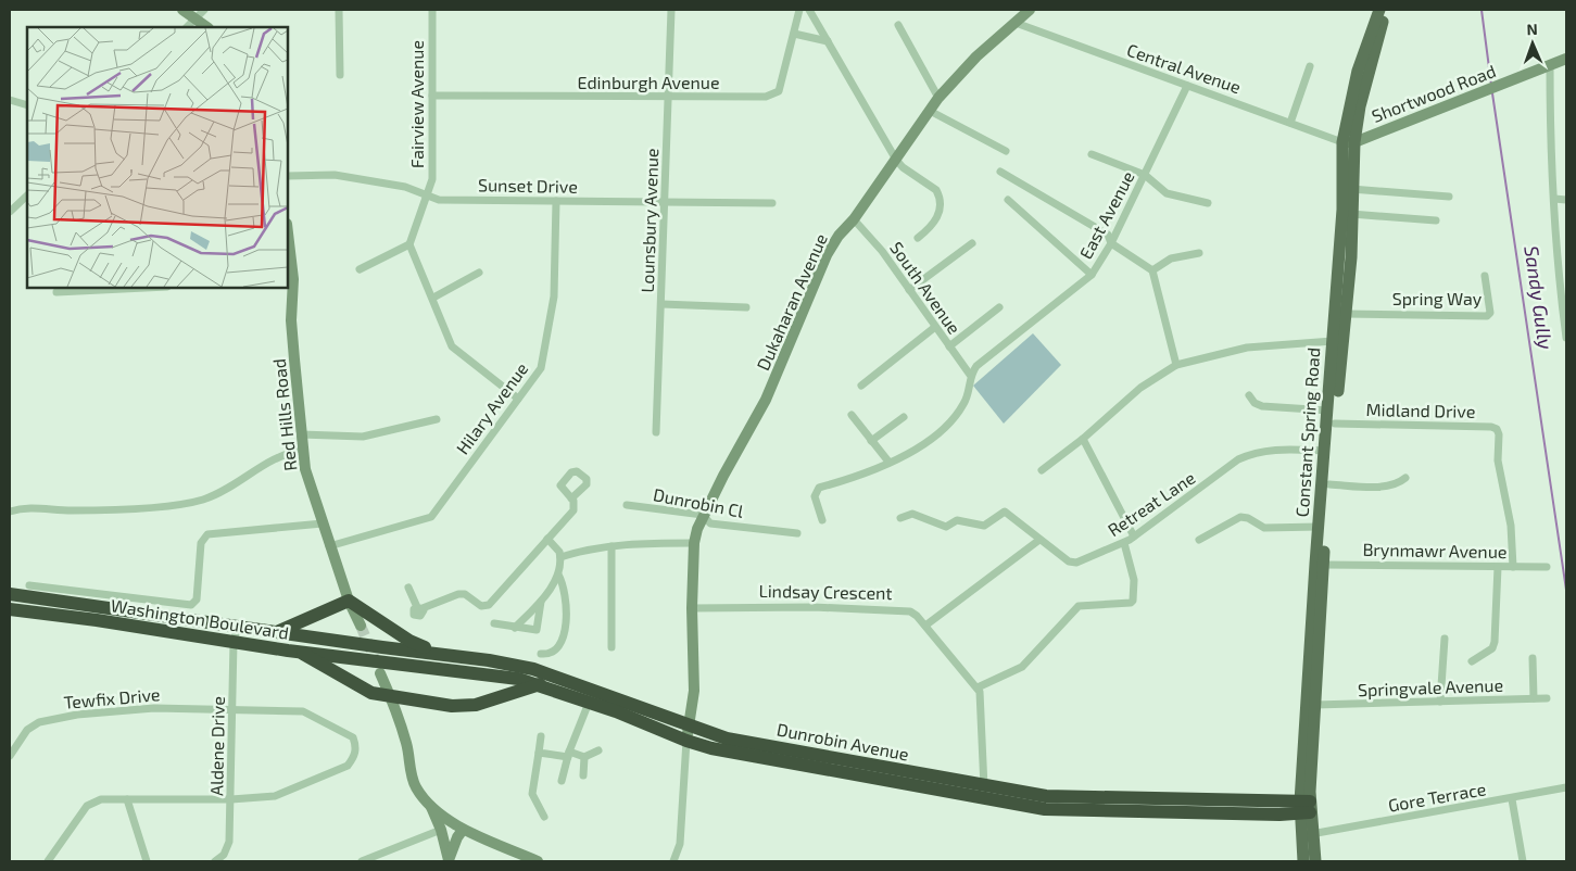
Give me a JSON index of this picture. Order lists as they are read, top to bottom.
{
  "streets": {
    "highway": ["Washington Boulevard", "Dunrobin Avenue"],
    "main road": [
      "Shortwood Road",
      "Dukaharan Avenue",
      "Red Hills Road",
      "Constant Spring Road"
    ],
    "street": [
      "Central Avenue",
      "Edinburgh Avenue",
      "Fairview Avenue",
      "Sunset Drive",
      "East Avenue",
      "Lounsbury Avenue",
      "South Avenue",
      "Spring Way",
      "Hilary Avenue",
      "Midland Drive",
      "Dunrobin Cl",
      "Retreat Lane",
      "Brynmawr Avenue",
      "Lindsay Crescent",
      "Springvale Avenue",
      "Tewfix Drive",
      "Aldene Drive",
      "Gore Terrace"
    ]
  },
  "crossings": [
    ["Central Avenue", "Shortwood Road"],
    ["Central Avenue", "East Avenue"],
    ["Central Avenue", "Dukaharan Avenue"],
    ["Central Avenue", "Constant Spring Road"],
    ["Edinburgh Avenue", "Fairview Avenue"],
    ["Edinburgh Avenue", "Lounsbury Avenue"],
    ["Shortwood Road", "Constant Spring Road"],
    ["Fairview Avenue", "Sunset Drive"],
    ["Sunset Drive", "Lounsbury Avenue"],
    ["Sunset Drive", "Hilary Avenue"],
    ["East Avenue", "South Avenue"],
    ["South Avenue", "Dukaharan Avenue"],
    ["Spring Way", "Constant Spring Road"],
    ["Dukaharan Avenue", "Dunrobin Cl"],
    ["Dukaharan Avenue", "Lindsay Crescent"],
    ["Hilary Avenue", "Red Hills Road"],
    ["Midland Drive", "Constant Spring Road"],
    ["Midland Drive", "Brynmawr Avenue"],
    ["Constant Spring Road", "Retreat Lane"],
    ["Constant Spring Road", "Brynmawr Avenue"],
    ["Constant Spring Road", "Springvale Avenue"],
    ["Constant Spring Road", "Dunrobin Avenue"],
    ["Constant Spring Road", "Gore Terrace"],
    ["Lindsay Crescent", "Dunrobin Avenue"],
    ["Washington Boulevard", "Dunrobin Avenue"],
    ["Washington Boulevard", "Aldene Drive"],
    ["Tewfix Drive", "Aldene Drive"]
  ],
  "water": ["Sandy Gully"],
  "north": "top"
}
